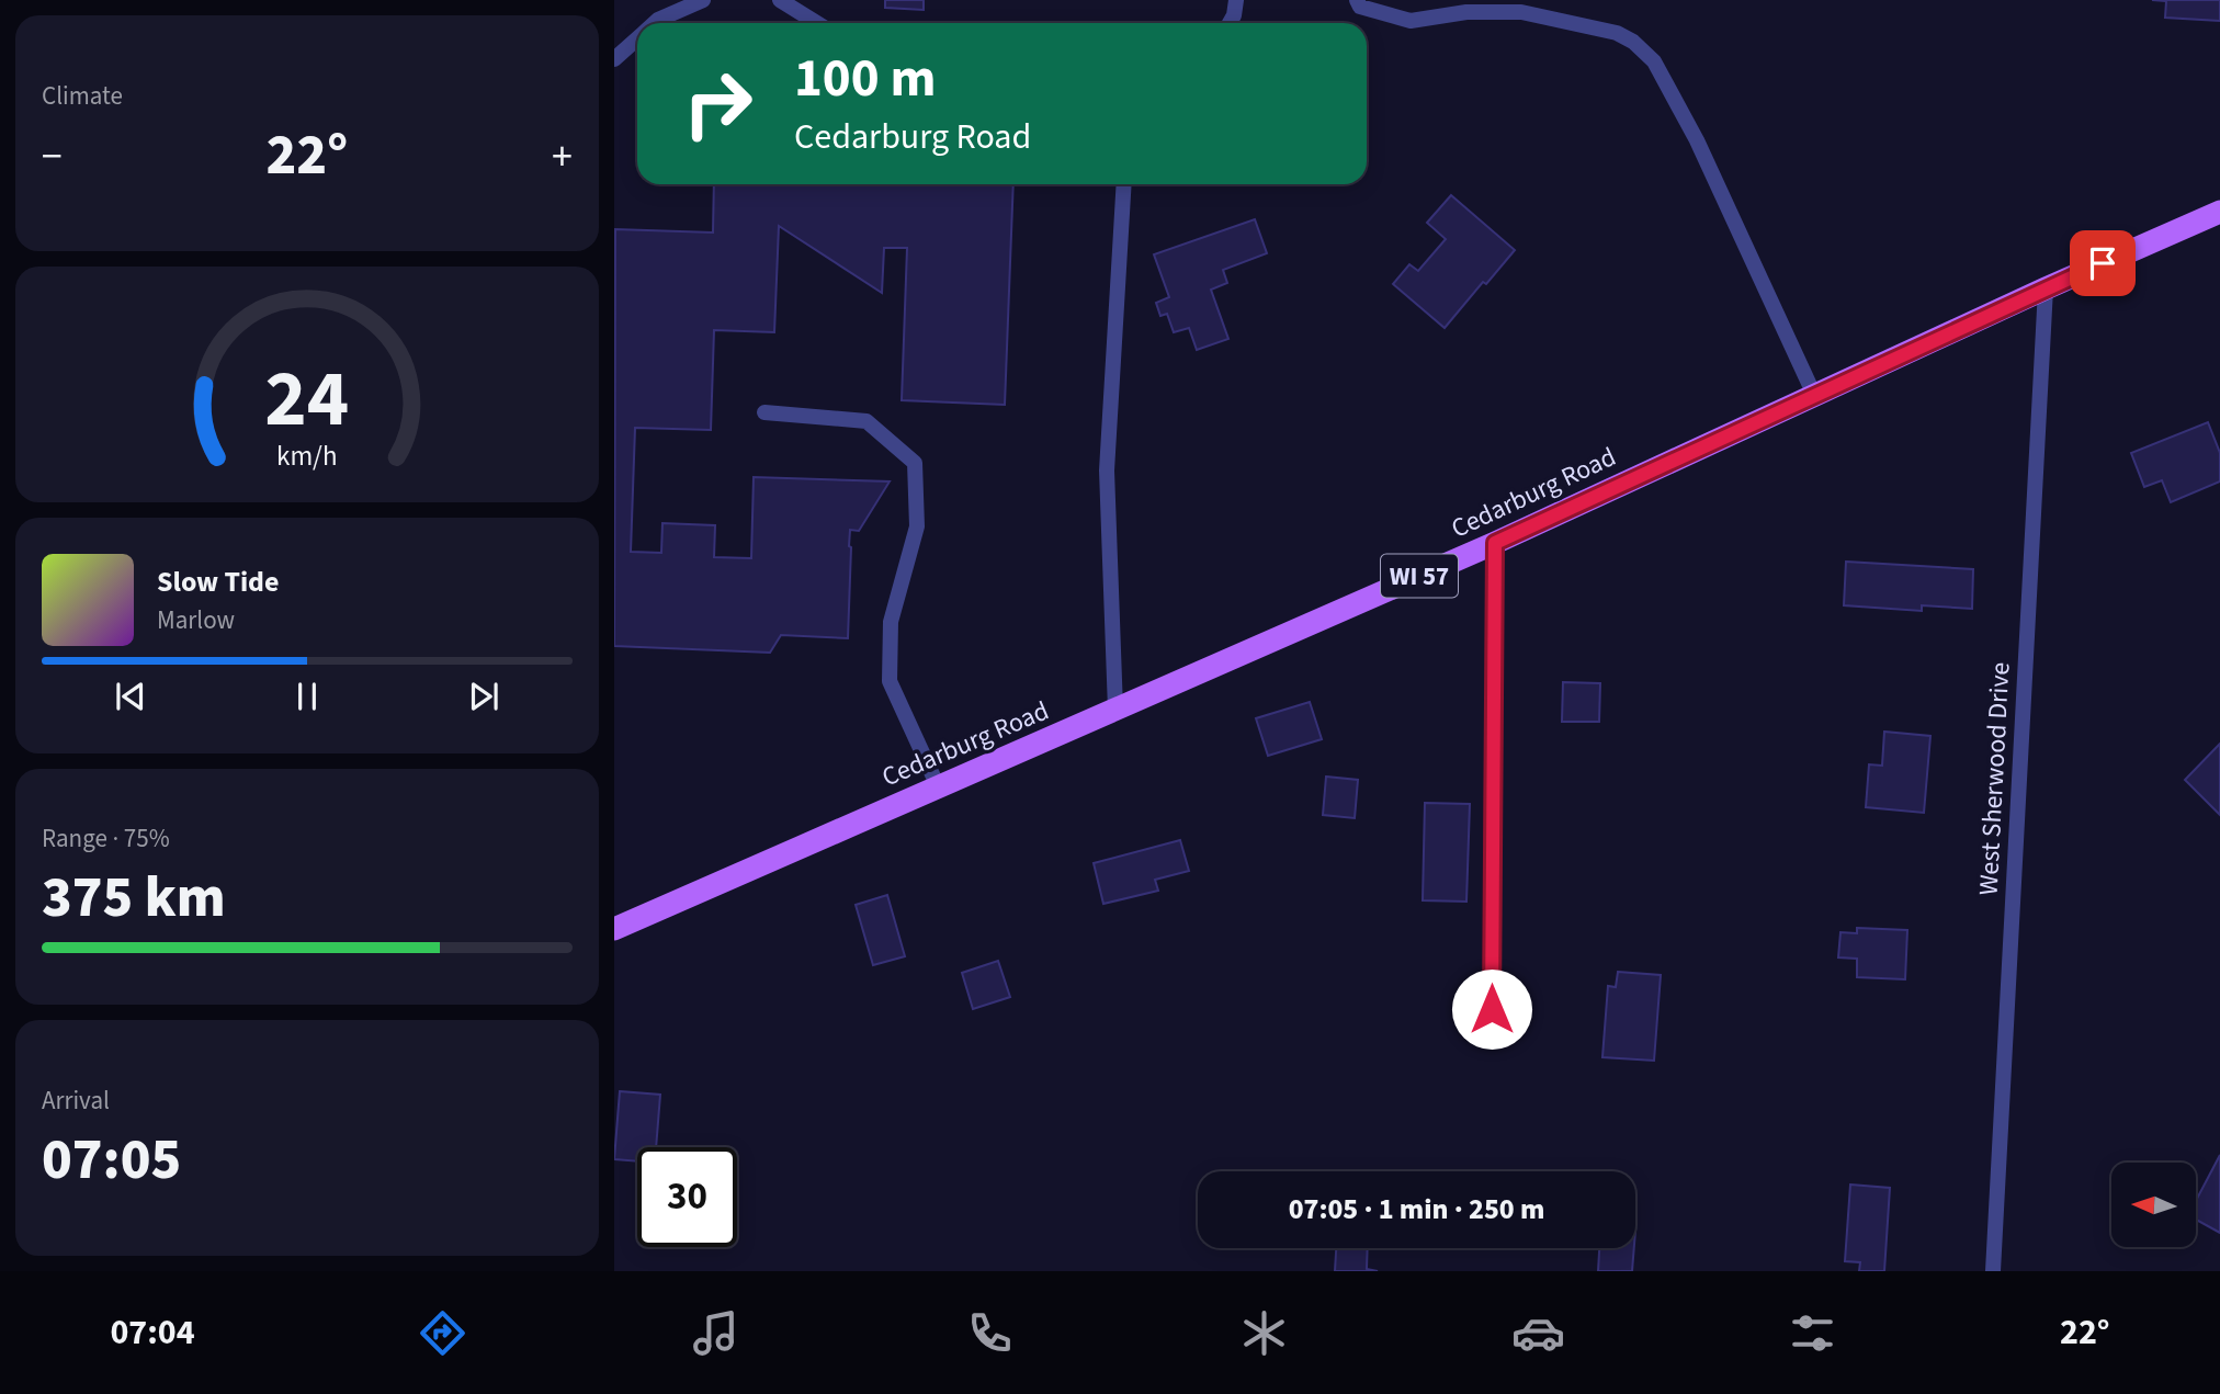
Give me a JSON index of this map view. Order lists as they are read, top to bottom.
{
  "streets": {
    "main road": ["Cedarburg Road", "WI 57"],
    "street": ["West Sherwood Drive"]
  },
  "crossings": [
    ["Cedarburg Road", "West Sherwood Drive"]
  ],
  "north": "left",
  "page": {
    "tile": [
      "Climate",
      ["Range · 75%", "375 km"],
      ["Arrival", "07:05"]
    ],
    "turn": ["100 m", "Cedarburg Road"],
    "heat": ["−", "22°", "+"],
    "song": ["Slow Tide", "Marlow"],
    "limit": "30",
    "trip": "07:05 · 1 min · 250 m",
    "tabs": ["07:04", "22°"],
    "gauge": ["24", "km/h"]
  }
}
